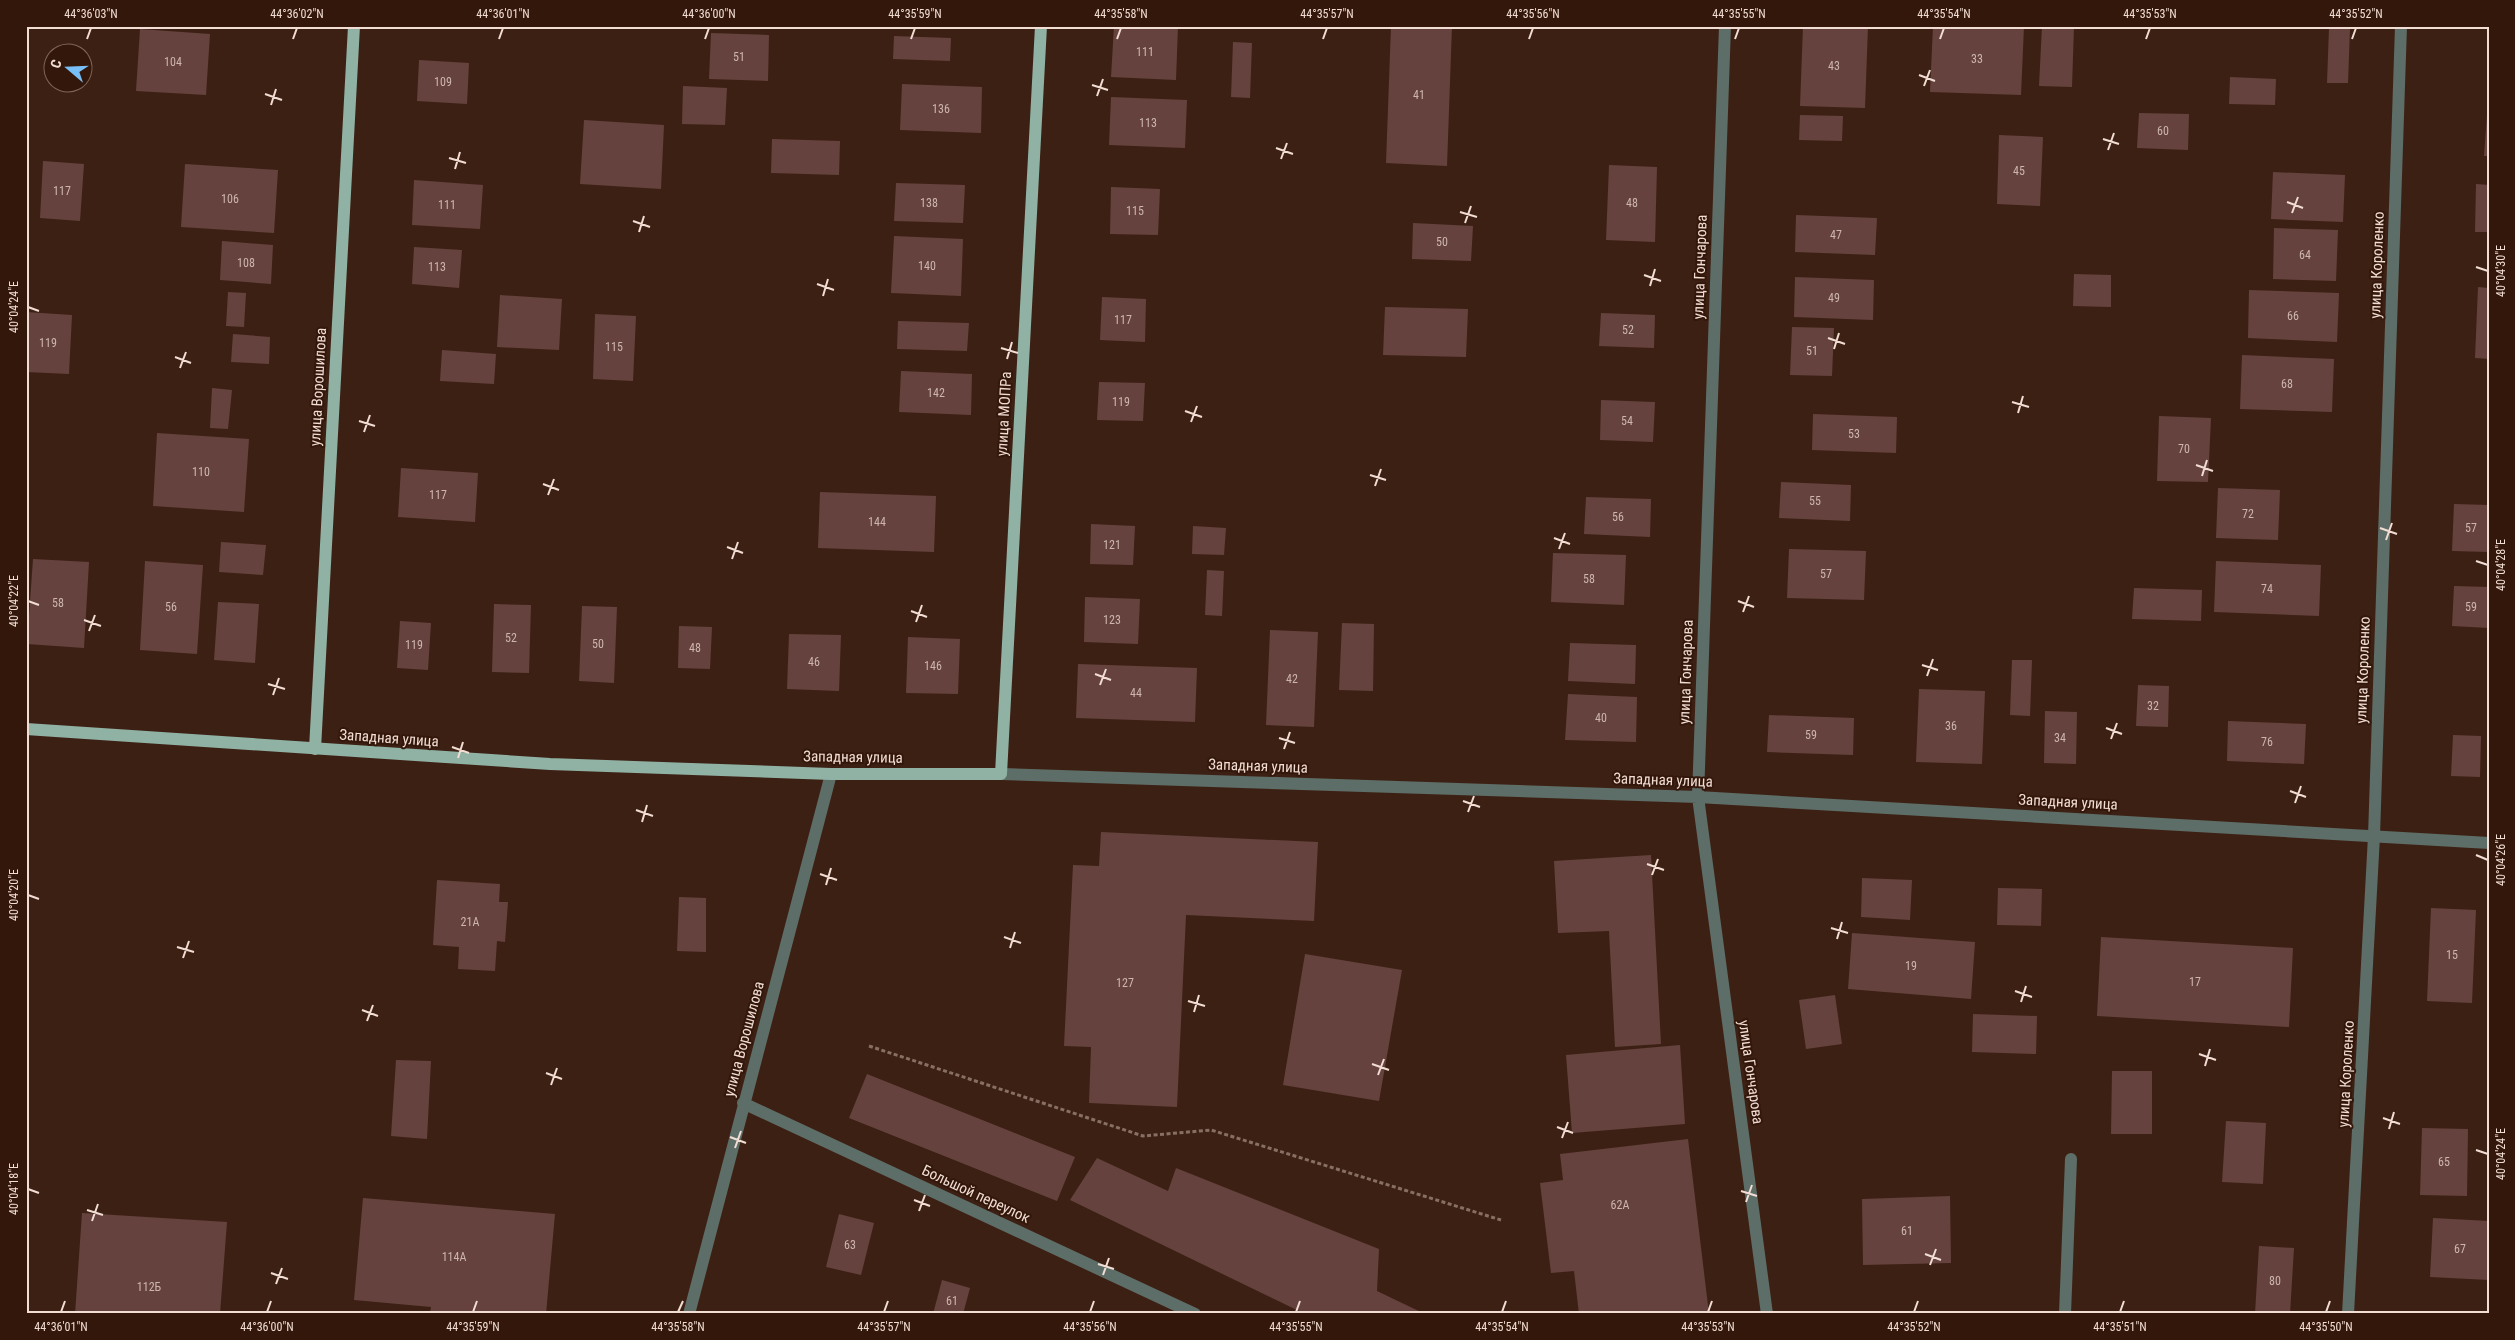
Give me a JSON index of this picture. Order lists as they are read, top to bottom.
{
  "streets": {
    "main road": ["улица Ворошилова", "улица МОПРа", "Западная улица"],
    "street": ["улица Короленко", "улица Гончарова", "Большой переулок"]
  },
  "crossings": [
    ["улица Короленко", "Западная улица"],
    ["улица Гончарова", "Западная улица"],
    ["улица Ворошилова", "Западная улица"],
    ["улица Ворошилова", "Большой переулок"],
    ["улица МОПРа", "Западная улица"]
  ],
  "house_numbers": [
    "111",
    "51",
    "33",
    "104",
    "43",
    "109",
    "41",
    "136",
    "113",
    "60",
    "45",
    "117",
    "106",
    "138",
    "48",
    "111",
    "115",
    "47",
    "50",
    "64",
    "108",
    "140",
    "113",
    "49",
    "66",
    "117",
    "52",
    "119",
    "115",
    "51",
    "68",
    "142",
    "119",
    "54",
    "53",
    "70",
    "110",
    "117",
    "55",
    "72",
    "56",
    "144",
    "57",
    "121",
    "57",
    "58",
    "74",
    "58",
    "56",
    "59",
    "123",
    "52",
    "50",
    "119",
    "48",
    "46",
    "146",
    "42",
    "44",
    "32",
    "40",
    "36",
    "59",
    "34",
    "76",
    "21А",
    "15",
    "19",
    "17",
    "127",
    "65",
    "62А",
    "61",
    "63",
    "67",
    "114А",
    "80",
    "112Б",
    "61"
  ],
  "north": "left",
  "coordinates": [
    "44°36'03\"N",
    "44°36'02\"N",
    "44°36'01\"N",
    "44°36'00\"N",
    "44°35'59\"N",
    "44°35'58\"N",
    "44°35'57\"N",
    "44°35'56\"N",
    "44°35'55\"N",
    "44°35'54\"N",
    "44°35'53\"N",
    "44°35'52\"N",
    "40°04'30\"E",
    "40°04'24\"E",
    "40°04'28\"E",
    "40°04'22\"E",
    "40°04'26\"E",
    "40°04'20\"E",
    "40°04'18\"E",
    "44°35'51\"N",
    "44°35'50\"N"
  ]
}
